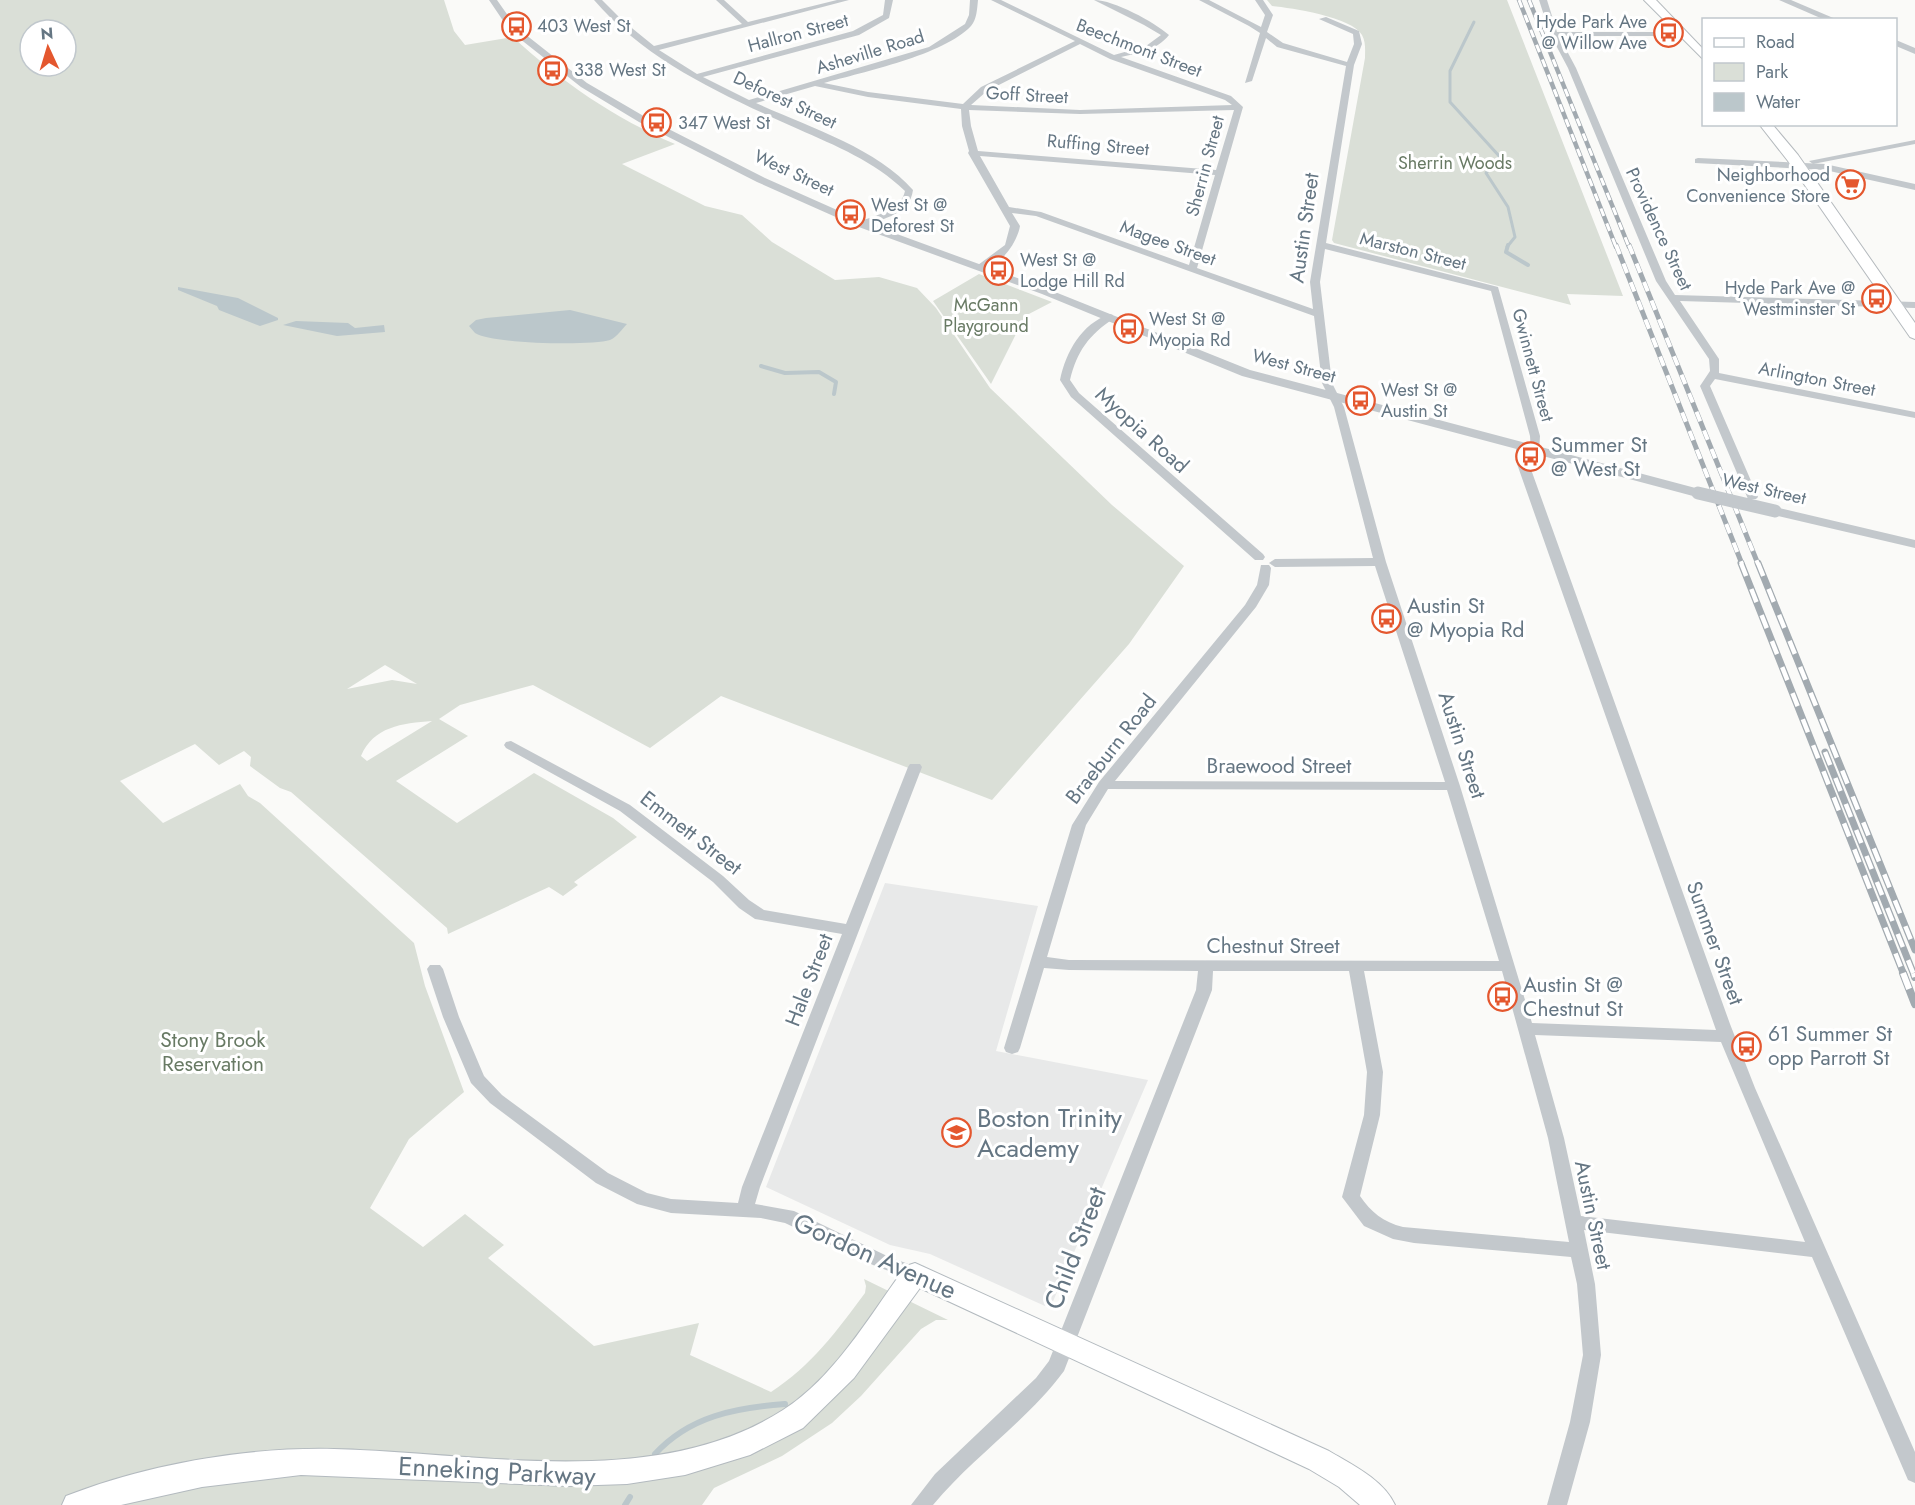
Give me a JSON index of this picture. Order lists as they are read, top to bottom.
{
  "streets": {
    "main road": ["Gordon Avenue", "Enneking Parkway"],
    "street": [
      "Hallron Street",
      "Beechmont Street",
      "Asheville Road",
      "Goff Street",
      "Deforest Street",
      "Ruffing Street",
      "Sherrin Street",
      "West Street",
      "Austin Street",
      "Providence Street",
      "Magee Street",
      "Marston Street",
      "Gwinnett Street",
      "Arlington Street",
      "Myopia Road",
      "Braeburn Road",
      "Braewood Street",
      "Emmett Street",
      "Summer Street",
      "Chestnut Street",
      "Hale Street",
      "Child Street"
    ]
  },
  "crossings": [
    ["Hallron Street", "Deforest Street"],
    ["Beechmont Street", "Goff Street"],
    ["Beechmont Street", "Sherrin Street"],
    ["Asheville Road", "Goff Street"],
    ["Asheville Road", "Deforest Street"],
    ["Goff Street", "Sherrin Street"],
    ["Deforest Street", "West Street"],
    ["Ruffing Street", "Sherrin Street"],
    ["Sherrin Street", "Magee Street"],
    ["West Street", "Austin Street"],
    ["West Street", "Gwinnett Street"],
    ["West Street", "Myopia Road"],
    ["West Street", "Summer Street"],
    ["Austin Street", "Magee Street"],
    ["Austin Street", "Marston Street"],
    ["Austin Street", "Braewood Street"],
    ["Austin Street", "Chestnut Street"],
    ["Providence Street", "Arlington Street"],
    ["Marston Street", "Gwinnett Street"],
    ["Gwinnett Street", "Summer Street"],
    ["Myopia Road", "Braeburn Road"],
    ["Braeburn Road", "Braewood Street"],
    ["Braeburn Road", "Chestnut Street"],
    ["Emmett Street", "Hale Street"],
    ["Chestnut Street", "Child Street"],
    ["Hale Street", "Gordon Avenue"],
    ["Child Street", "Gordon Avenue"],
    ["Gordon Avenue", "Enneking Parkway"]
  ],
  "parks": ["Sherrin Woods", "McGann Playground", "Stony Brook Reservation"],
  "places": {
    "bus stop": [
      "403 West St",
      "Hyde Park Ave @ Willow Ave",
      "338 West St",
      "347 West St",
      "West St @ Deforest St",
      "West St @ Lodge Hill Rd",
      "Hyde Park Ave @ Westminster St",
      "West St @ Myopia Rd",
      "West St @ Austin St",
      "Summer St @ West St",
      "Austin St @ Myopia Rd",
      "Austin St @ Chestnut St",
      "61 Summer St opp Parrott St"
    ],
    "supermarket": ["Neighborhood Convenience Store"],
    "school or university": ["Boston Trinity Academy"]
  },
  "legend": ["Road", "Park", "Water"],
  "north": "top"
}
